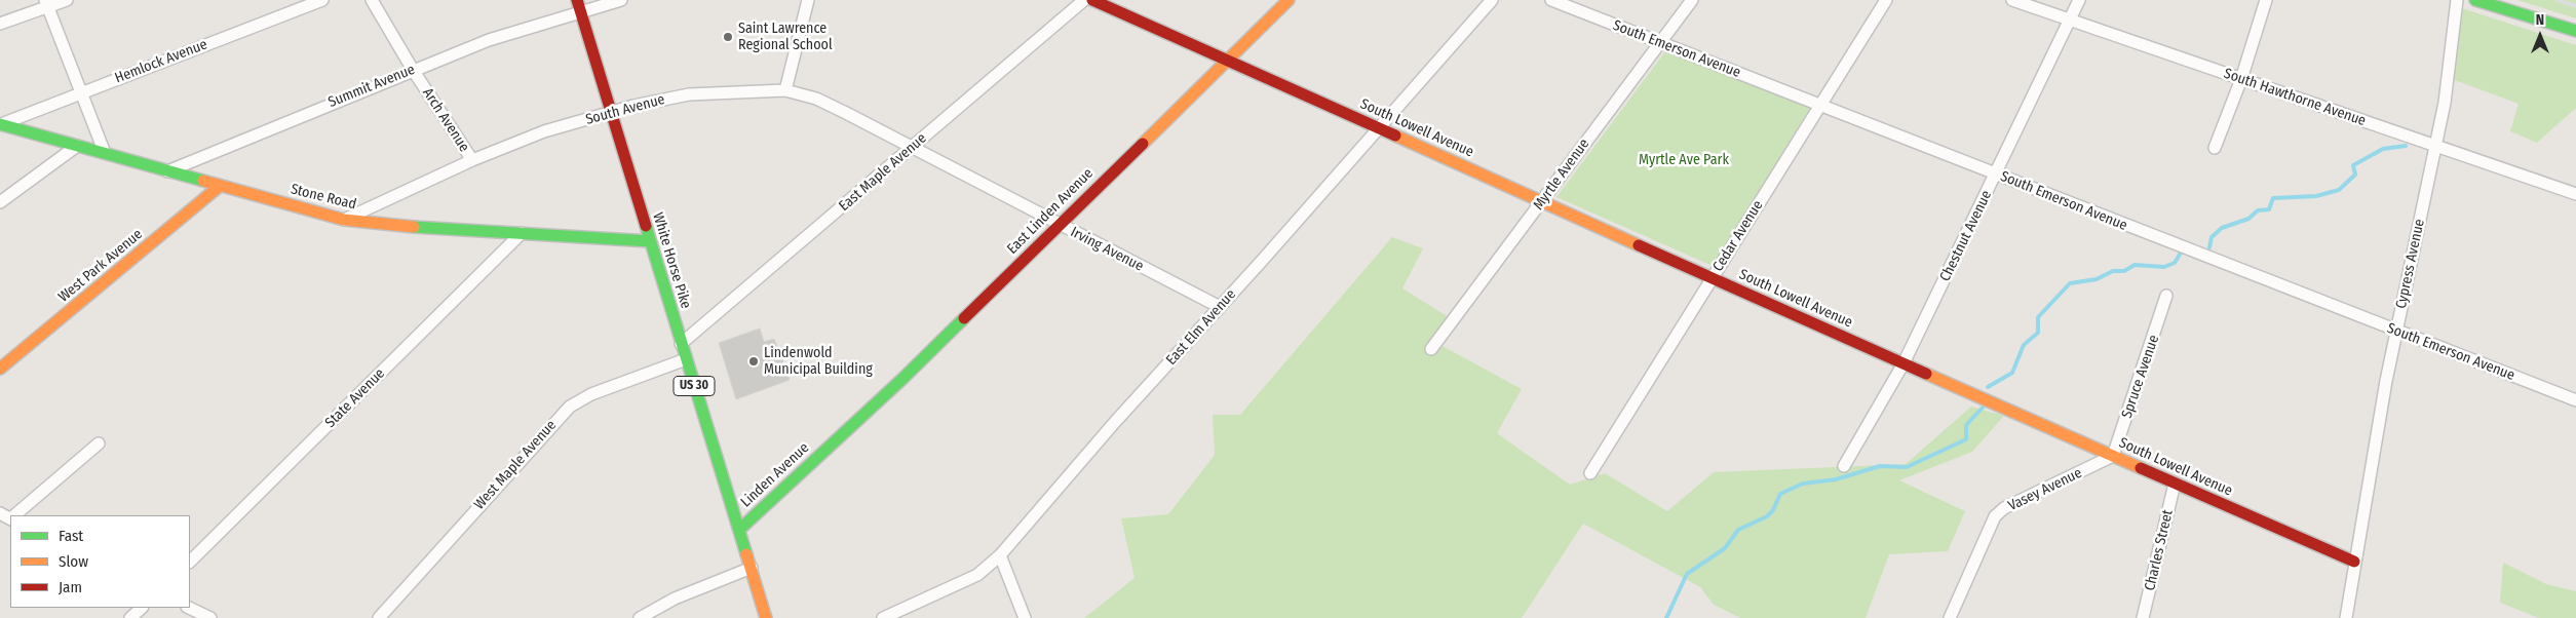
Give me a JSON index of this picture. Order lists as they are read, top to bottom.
{
  "streets": {
    "main road": [
      "South Lowell Avenue",
      "Stone Road",
      "East Linden Avenue",
      "White Horse Pike",
      "West Park Avenue",
      "US 30",
      "Linden Avenue"
    ],
    "street": [
      "South Emerson Avenue",
      "Hemlock Avenue",
      "Summit Avenue",
      "South Hawthorne Avenue",
      "South Avenue",
      "Arch Avenue",
      "East Maple Avenue",
      "Myrtle Avenue",
      "Cedar Avenue",
      "Chestnut Avenue",
      "Irving Avenue",
      "Cypress Avenue",
      "East Elm Avenue",
      "Spruce Avenue",
      "State Avenue",
      "West Maple Avenue",
      "Vasey Avenue",
      "Charles Street"
    ]
  },
  "crossings": [
    ["South Emerson Avenue", "Myrtle Avenue"],
    ["South Emerson Avenue", "Cedar Avenue"],
    ["South Emerson Avenue", "Chestnut Avenue"],
    ["South Emerson Avenue", "Cypress Avenue"],
    ["Hemlock Avenue", "Stone Road"],
    ["Summit Avenue", "Arch Avenue"],
    ["Summit Avenue", "Stone Road"],
    ["Summit Avenue", "White Horse Pike"],
    ["South Hawthorne Avenue", "Chestnut Avenue"],
    ["South Hawthorne Avenue", "Cypress Avenue"],
    ["South Avenue", "Arch Avenue"],
    ["South Avenue", "East Maple Avenue"],
    ["South Avenue", "Stone Road"],
    ["South Avenue", "Irving Avenue"],
    ["South Avenue", "White Horse Pike"],
    ["South Lowell Avenue", "Myrtle Avenue"],
    ["South Lowell Avenue", "East Linden Avenue"],
    ["South Lowell Avenue", "Cedar Avenue"],
    ["South Lowell Avenue", "Chestnut Avenue"],
    ["South Lowell Avenue", "Cypress Avenue"],
    ["South Lowell Avenue", "East Elm Avenue"],
    ["South Lowell Avenue", "Spruce Avenue"],
    ["South Lowell Avenue", "Vasey Avenue"],
    ["South Lowell Avenue", "Charles Street"],
    ["East Maple Avenue", "Irving Avenue"],
    ["East Maple Avenue", "White Horse Pike"],
    ["Stone Road", "White Horse Pike"],
    ["Stone Road", "West Park Avenue"],
    ["Stone Road", "State Avenue"],
    ["East Linden Avenue", "Irving Avenue"],
    ["East Linden Avenue", "Linden Avenue"],
    ["Irving Avenue", "East Elm Avenue"],
    ["White Horse Pike", "US 30"],
    ["White Horse Pike", "West Maple Avenue"],
    ["White Horse Pike", "Linden Avenue"],
    ["Spruce Avenue", "Vasey Avenue"],
    ["US 30", "Linden Avenue"]
  ],
  "parks": ["Myrtle Ave Park"],
  "places": ["Saint Lawrence Regional School", "Lindenwold Municipal Building"],
  "legend": ["Fast", "Slow", "Jam"],
  "north": "top"
}
